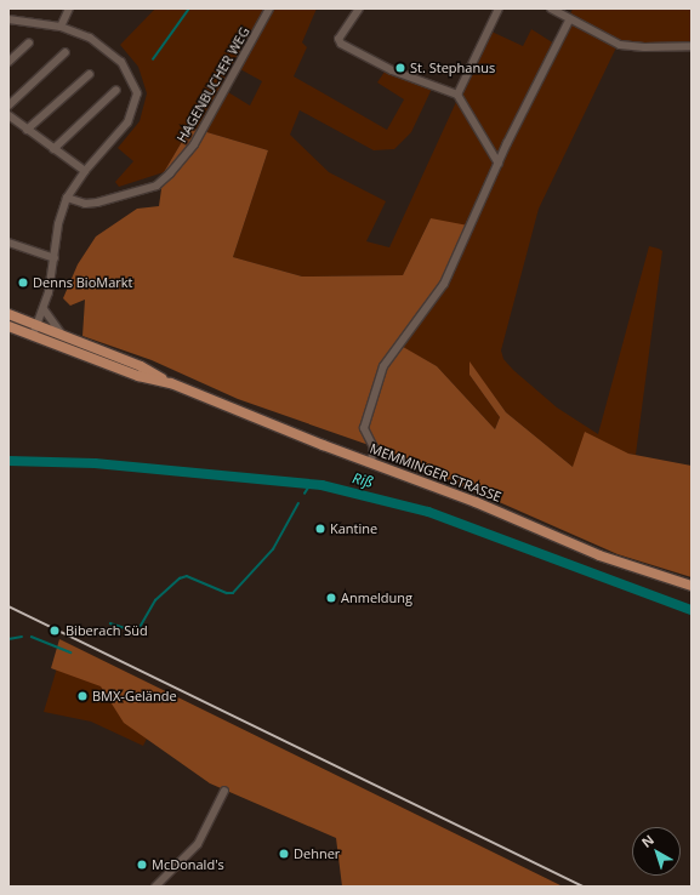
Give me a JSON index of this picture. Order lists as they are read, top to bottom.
{
  "streets": {
    "main road": ["MEMMINGER STRASSE"],
    "street": ["HAGENBUCHER WEG"]
  },
  "water": ["Riß"],
  "places": [
    "St. Stephanus",
    "Denns BioMarkt",
    "Kantine",
    "Anmeldung",
    "Biberach Süd",
    "BMX-Gelände",
    "Dehner",
    "McDonald's"
  ],
  "north": "top left"
}
